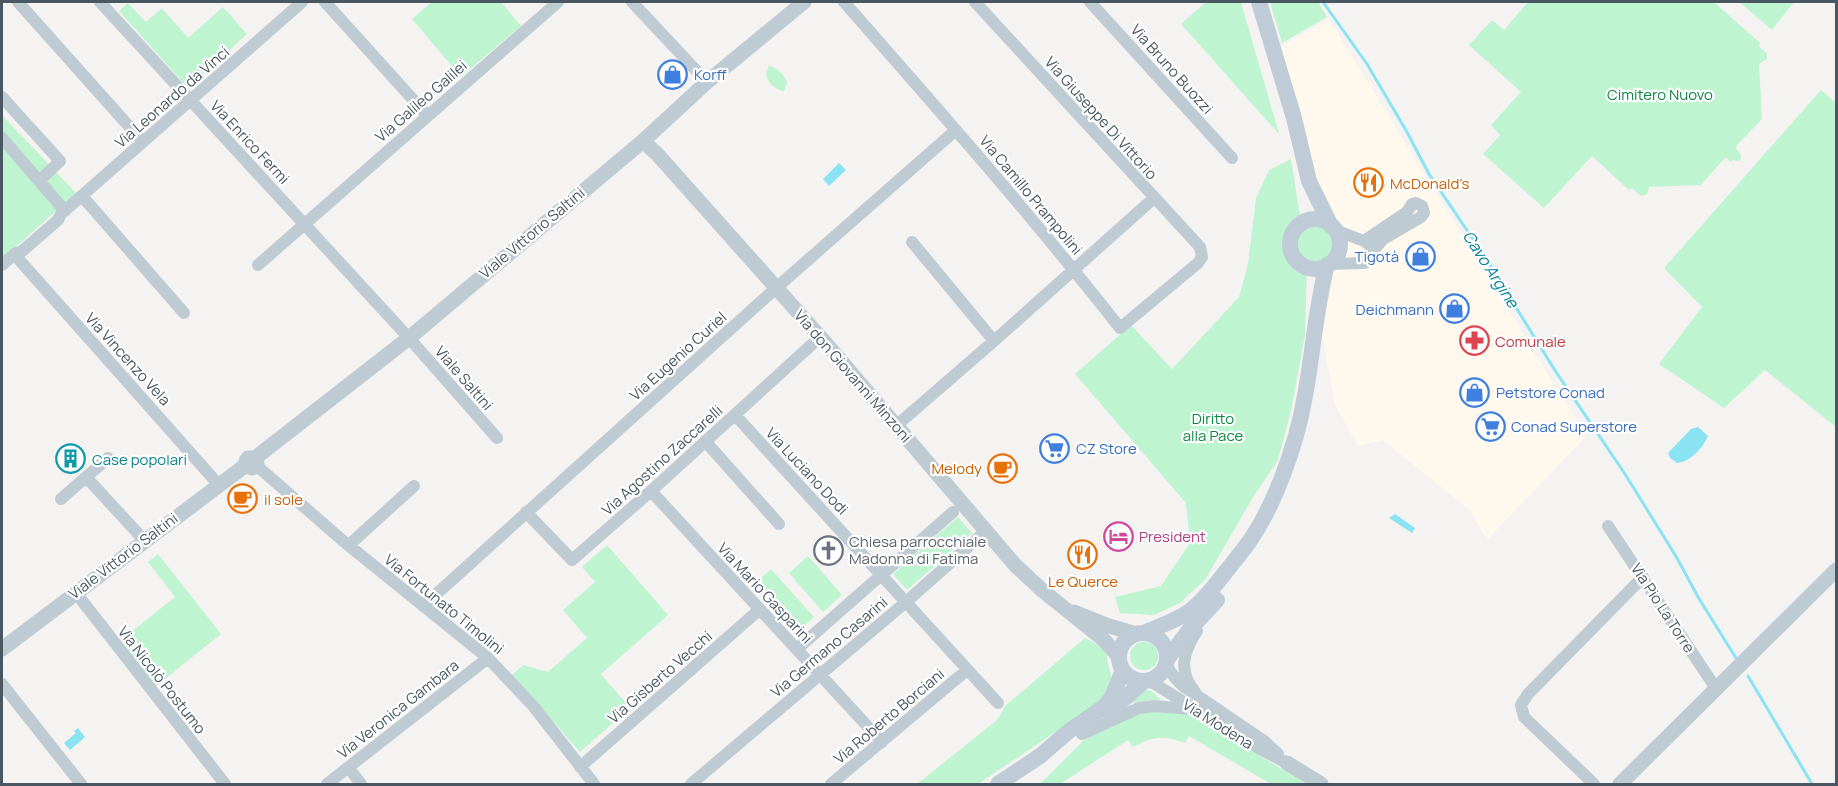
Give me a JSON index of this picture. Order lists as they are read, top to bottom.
{
  "streets": {
    "street": [
      "Via Bruno Buozzi",
      "Via Leonardo da Vinci",
      "Via Galileo Galilei",
      "Via Giuseppe Di Vittorio",
      "Via Enrico Fermi",
      "Via Camillo Prampolini",
      "Viale Vittorio Saltini",
      "Via Eugenio Curiel",
      "Via Vincenzo Vela",
      "Via don Giovanni Minzoni",
      "Viale Saltini",
      "Via Agostino Zaccarelli",
      "Via Luciano Dodi",
      "Via Mario Gasparini",
      "Via Fortunato Timolini",
      "Via Pio La Torre",
      "Via Germano Casarini",
      "Via Gisberto Vecchi",
      "Via Nicolò Postumo",
      "Via Veronica Gambara",
      "Via Roberto Borciani",
      "Via Modena"
    ]
  },
  "crossings": [
    ["Via Leonardo da Vinci", "Via Enrico Fermi"],
    ["Via Leonardo da Vinci", "Via Vincenzo Vela"],
    ["Via Galileo Galilei", "Via Enrico Fermi"],
    ["Via Giuseppe Di Vittorio", "Via Camillo Prampolini"],
    ["Via Enrico Fermi", "Viale Vittorio Saltini"],
    ["Via Enrico Fermi", "Viale Saltini"],
    ["Via Camillo Prampolini", "Via Eugenio Curiel"],
    ["Viale Vittorio Saltini", "Via Vincenzo Vela"],
    ["Viale Vittorio Saltini", "Via don Giovanni Minzoni"],
    ["Viale Vittorio Saltini", "Viale Saltini"],
    ["Viale Vittorio Saltini", "Via Fortunato Timolini"],
    ["Viale Vittorio Saltini", "Via Nicolò Postumo"],
    ["Via Eugenio Curiel", "Via don Giovanni Minzoni"],
    ["Via Eugenio Curiel", "Via Agostino Zaccarelli"],
    ["Via Eugenio Curiel", "Via Fortunato Timolini"],
    ["Via don Giovanni Minzoni", "Via Agostino Zaccarelli"],
    ["Via don Giovanni Minzoni", "Via Germano Casarini"],
    ["Via don Giovanni Minzoni", "Via Modena"],
    ["Via Agostino Zaccarelli", "Via Luciano Dodi"],
    ["Via Agostino Zaccarelli", "Via Mario Gasparini"],
    ["Via Luciano Dodi", "Via Germano Casarini"],
    ["Via Luciano Dodi", "Via Roberto Borciani"],
    ["Via Mario Gasparini", "Via Germano Casarini"],
    ["Via Mario Gasparini", "Via Gisberto Vecchi"],
    ["Via Mario Gasparini", "Via Roberto Borciani"],
    ["Via Fortunato Timolini", "Via Gisberto Vecchi"],
    ["Via Fortunato Timolini", "Via Veronica Gambara"]
  ],
  "water": ["Cavo Argine"],
  "parks": ["Cimitero Nuovo", "Diritto alla Pace"],
  "places": {
    "shop": [
      "Korff",
      "Tigotà",
      "Deichmann",
      "Petstore Conad"
    ],
    "restaurant": ["McDonald's", "Le Querce"],
    "pharmacy": ["Comunale"],
    "supermarket": ["Conad Superstore", "CZ Store"],
    "building": ["Case popolari"],
    "cafe": ["Melody", "il sole"],
    "hotel": ["President"],
    "church": ["Chiesa parrocchiale Madonna di Fatima"]
  }
}
